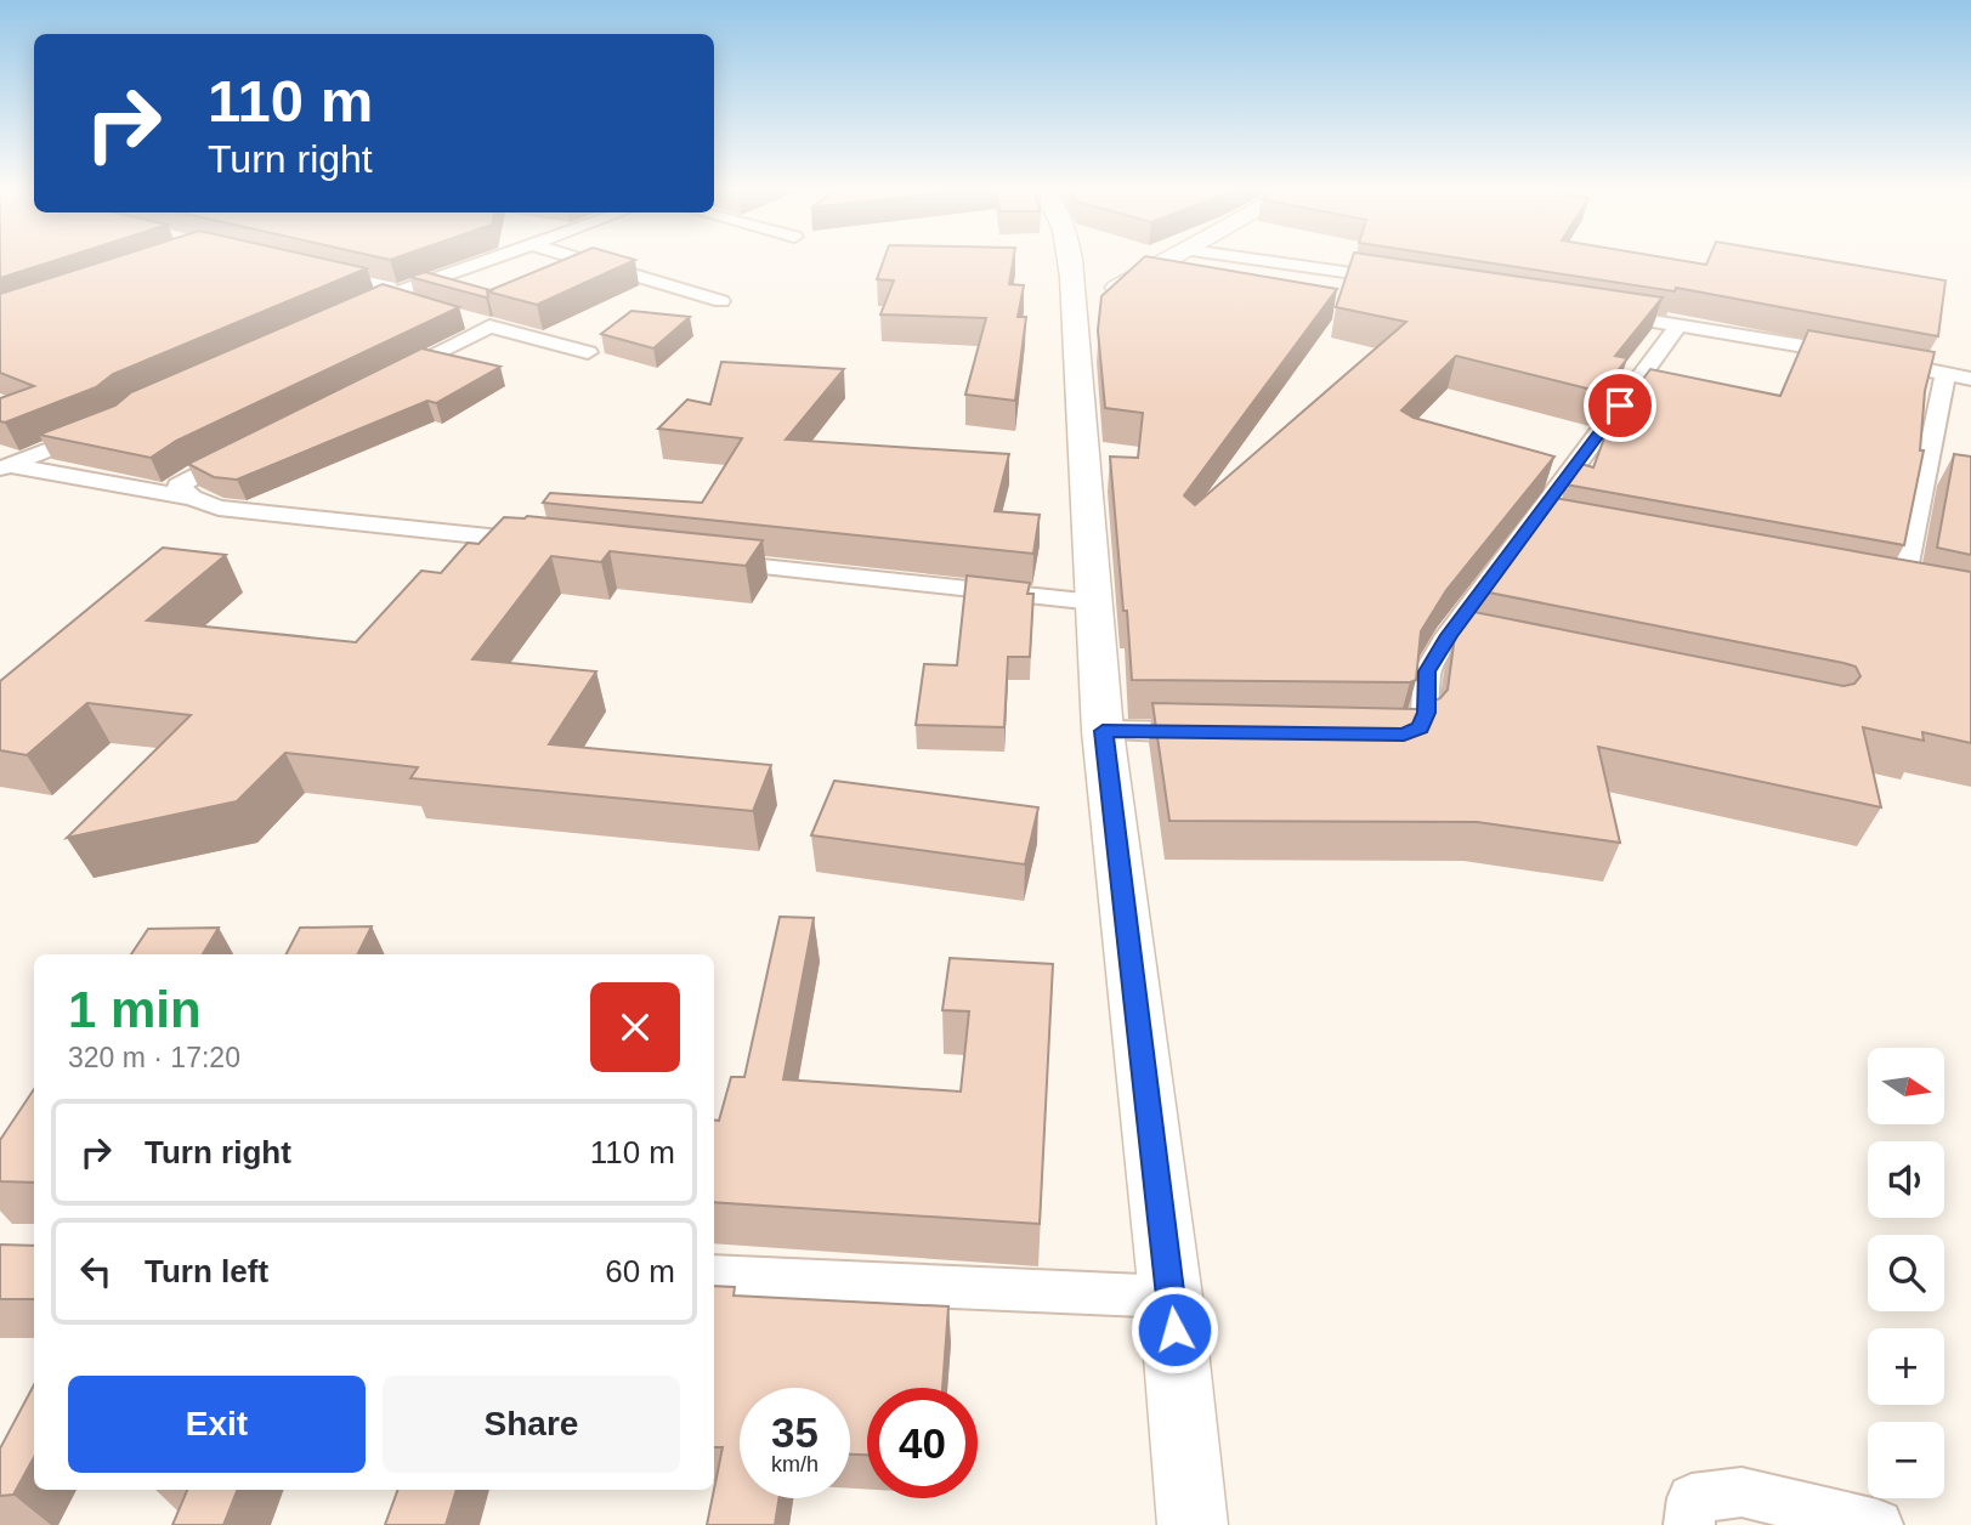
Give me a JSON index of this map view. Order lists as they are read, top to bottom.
{
  "north": "right",
  "page": {
    "turn": ["110 m", "Turn right"],
    "heading": ["1 min", "320 m · 17:20"],
    "map_buttons": ["+", "−"],
    "list": [
      {
        "name": "Turn right",
        "value": "110 m"
      },
      {
        "name": "Turn left",
        "value": "60 m"
      }
    ],
    "buttons": ["Exit", "Share"],
    "speed": "35 km/h",
    "limit": "40"
  }
}
